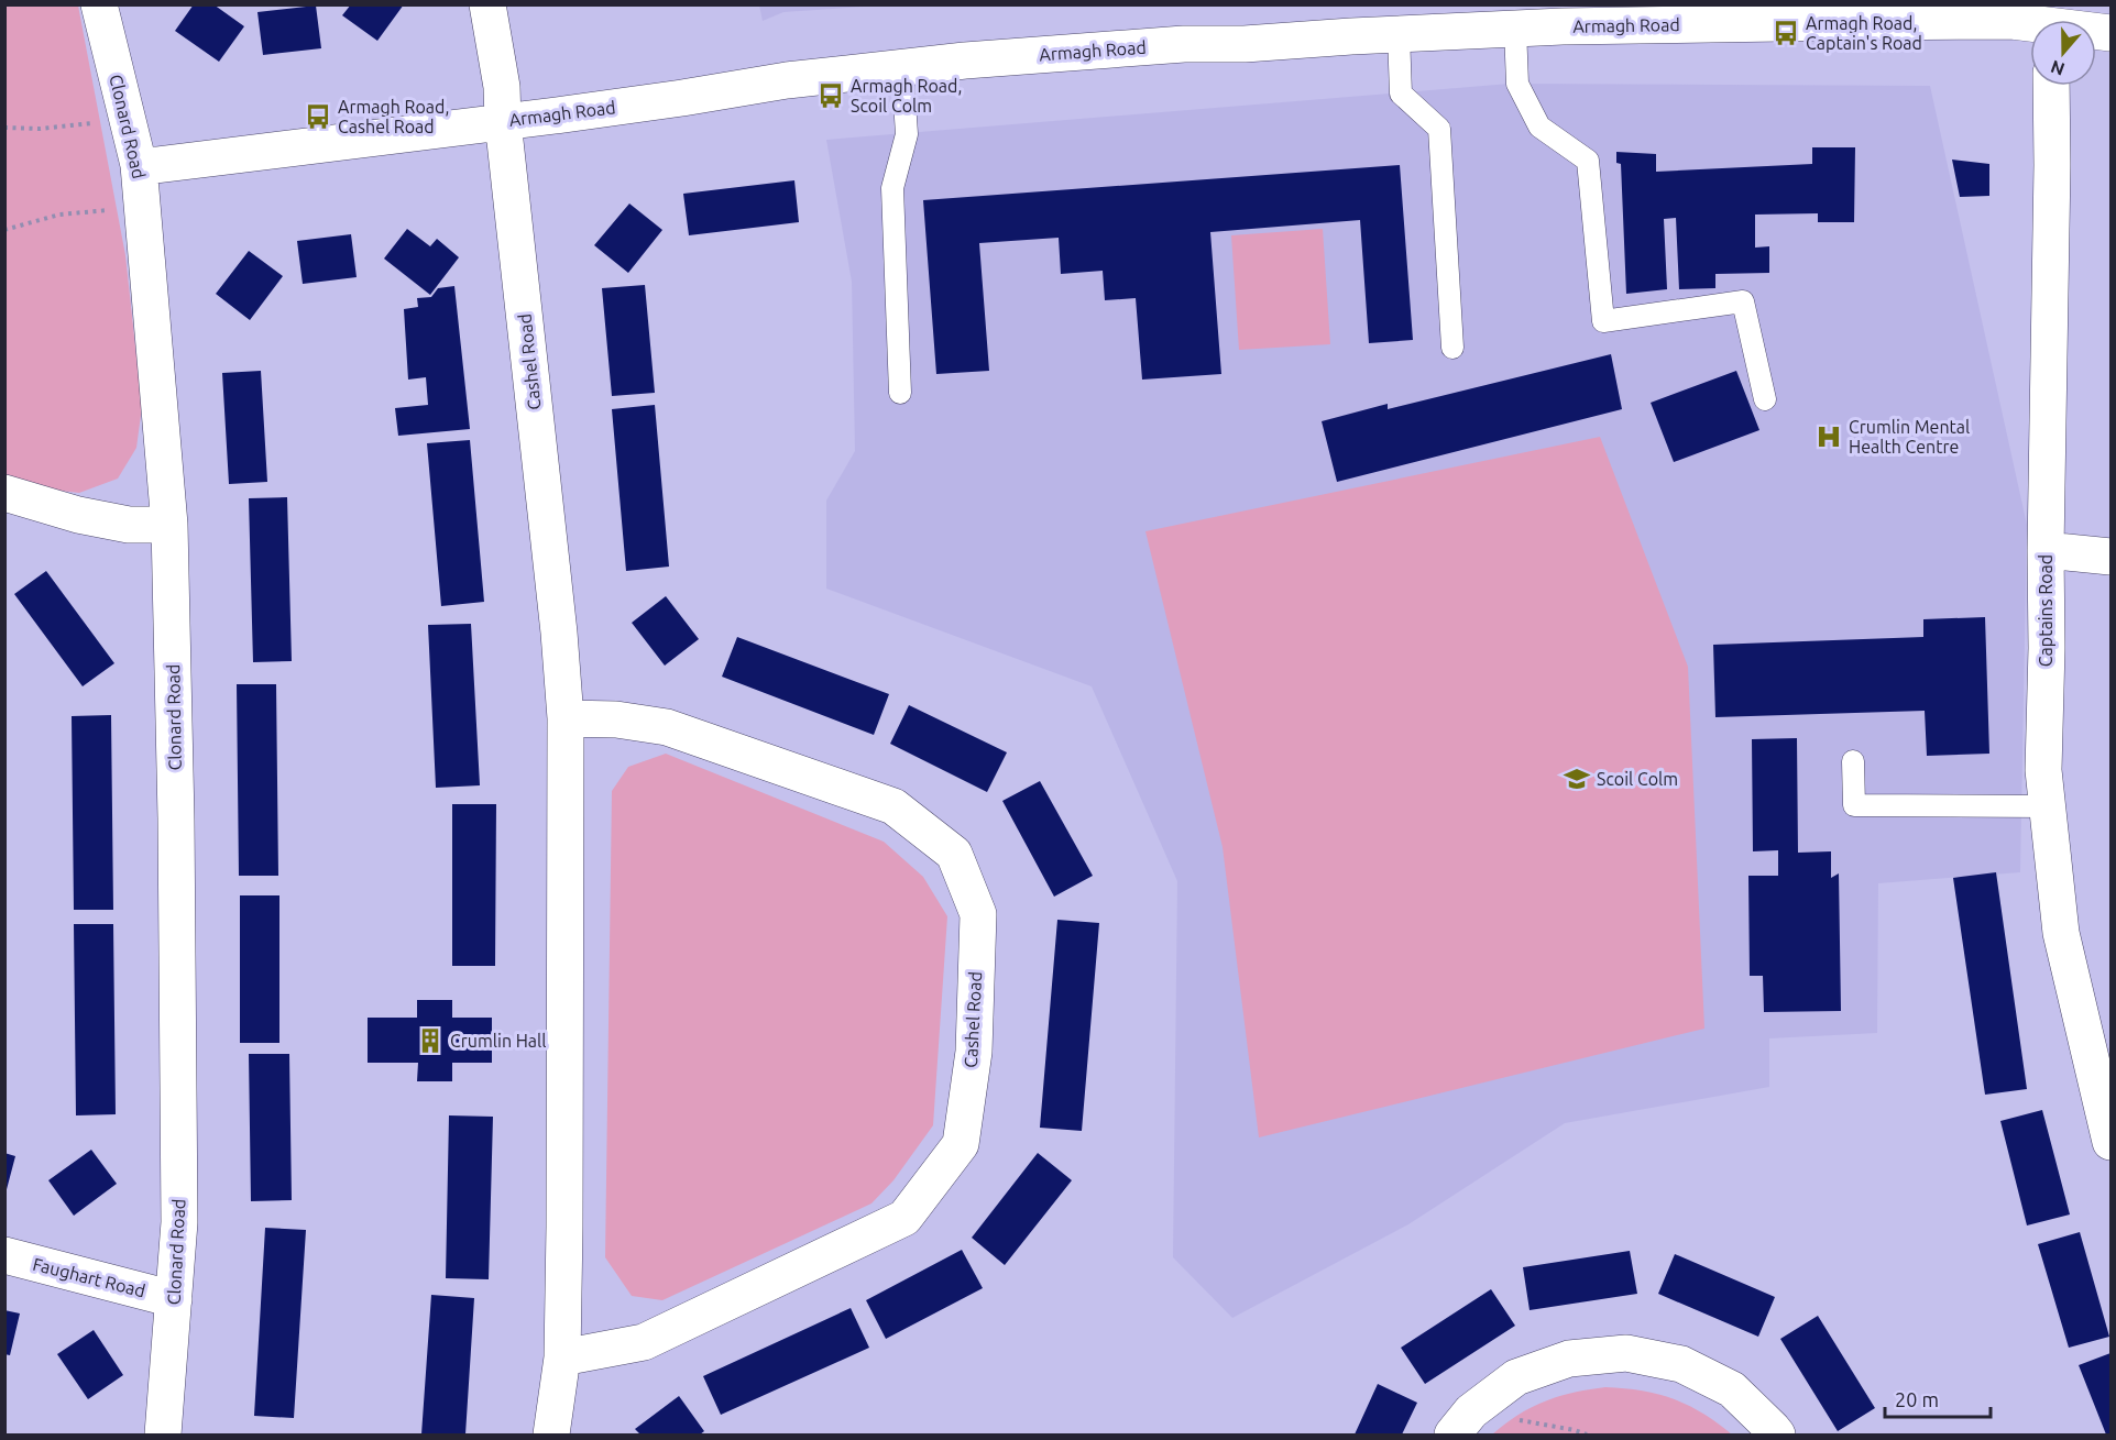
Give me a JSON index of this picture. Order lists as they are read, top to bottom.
{
  "streets": {
    "street": [
      "Armagh Road",
      "Clonard Road",
      "Cashel Road",
      "Captains Road",
      "Faughart Road"
    ]
  },
  "crossings": [
    ["Armagh Road", "Clonard Road"],
    ["Armagh Road", "Cashel Road"],
    ["Clonard Road", "Faughart Road"]
  ],
  "places": {
    "bus stop": ["Armagh Road, Captain's Road", "Armagh Road, Scoil Colm", "Armagh Road, Cashel Road"],
    "hospital": ["Crumlin Mental Health Centre"],
    "school or university": ["Scoil Colm"],
    "building": ["Crumlin Hall"]
  },
  "scale_bar": "20 m",
  "north": "bottom"
}
